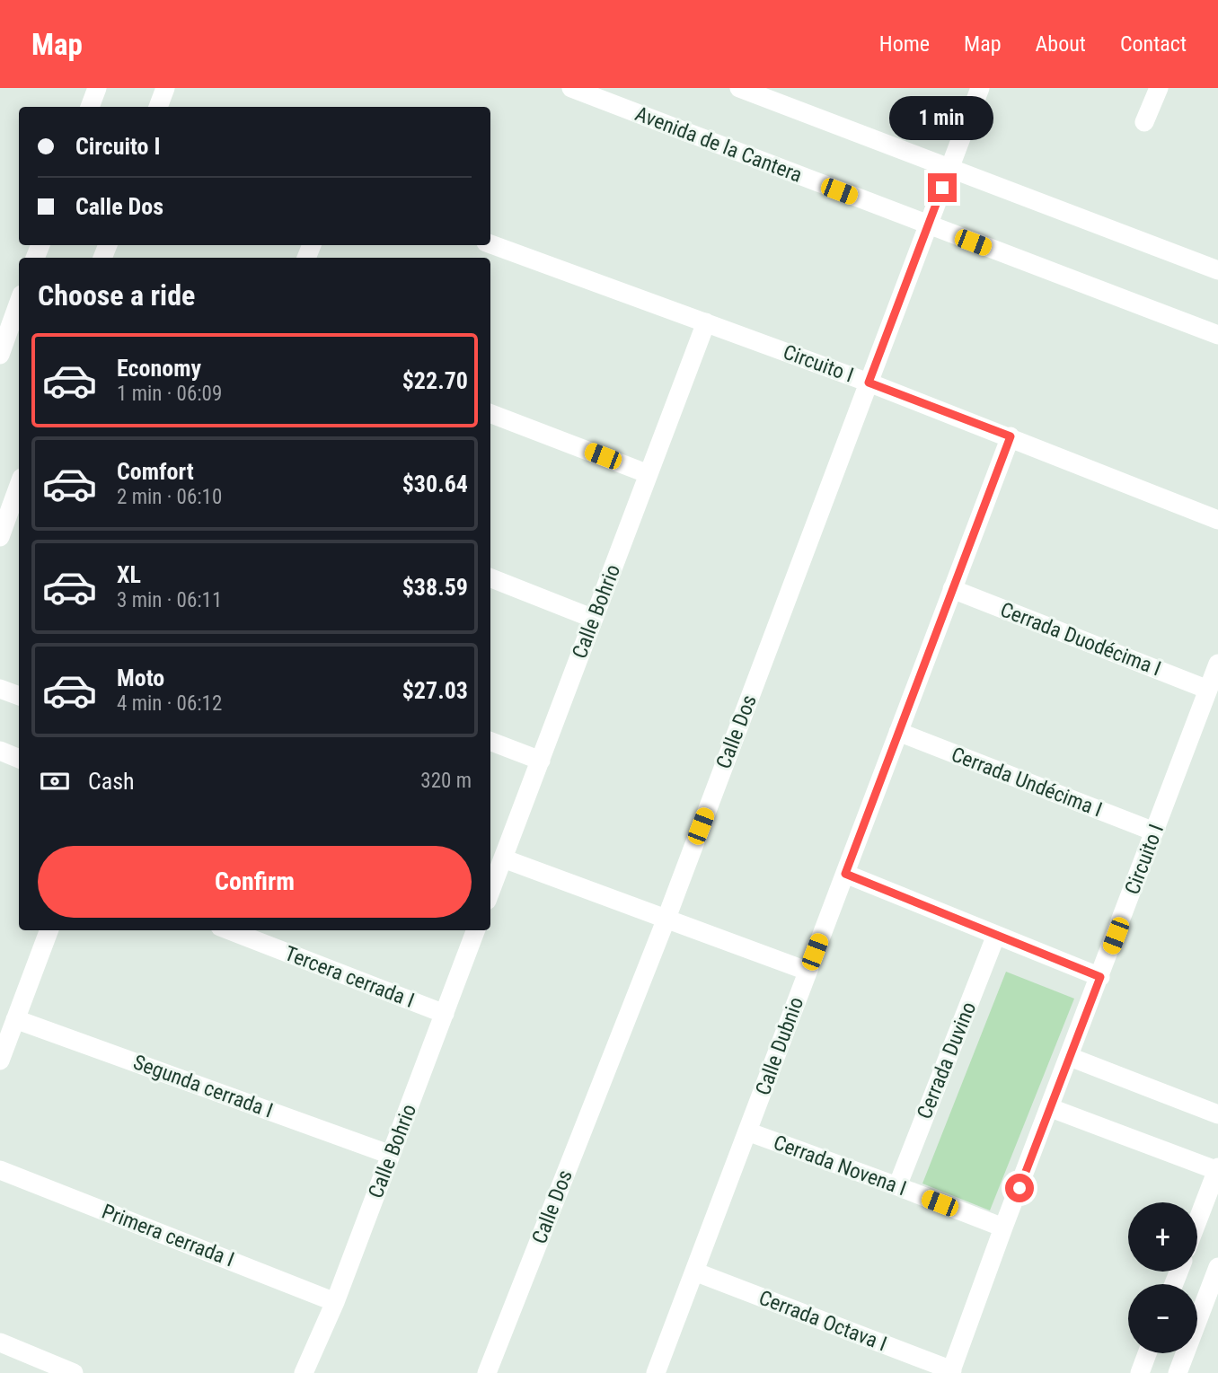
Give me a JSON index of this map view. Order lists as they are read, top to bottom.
{
  "streets": {
    "street": [
      "Avenida de la Cantera",
      "Circuito I",
      "Calle Bohrio",
      "Cerrada Duodécima I",
      "Calle Dos",
      "Cerrada Undécima I",
      "Tercera cerrada I",
      "Calle Dubnio",
      "Cerrada Duvino",
      "Segunda cerrada I",
      "Cerrada Novena I",
      "Primera cerrada I",
      "Cerrada Octava I"
    ]
  },
  "crossings": [
    ["Avenida de la Cantera", "Calle Dos"],
    ["Circuito I", "Calle Bohrio"],
    ["Circuito I", "Cerrada Duodécima I"],
    ["Circuito I", "Calle Dos"],
    ["Circuito I", "Cerrada Undécima I"],
    ["Circuito I", "Calle Dubnio"],
    ["Circuito I", "Cerrada Novena I"],
    ["Circuito I", "Cerrada Octava I"],
    ["Calle Bohrio", "Tercera cerrada I"],
    ["Calle Bohrio", "Segunda cerrada I"],
    ["Calle Bohrio", "Primera cerrada I"],
    ["Cerrada Duodécima I", "Calle Dubnio"],
    ["Cerrada Undécima I", "Calle Dubnio"],
    ["Calle Dubnio", "Cerrada Novena I"],
    ["Calle Dubnio", "Cerrada Octava I"],
    ["Cerrada Duvino", "Cerrada Novena I"]
  ],
  "page": {
    "header": "Map",
    "nav": [
      "Home",
      "Map",
      "About",
      "Contact"
    ],
    "bubble": "1 min",
    "banner": ["Circuito I", "Calle Dos"],
    "heading": "Choose a ride",
    "list": [
      {
        "name": "Economy",
        "note": "1 min · 06:09",
        "value": "$22.70"
      },
      {
        "name": "Comfort",
        "note": "2 min · 06:10",
        "value": "$30.64"
      },
      {
        "name": "XL",
        "note": "3 min · 06:11",
        "value": "$38.59"
      },
      {
        "name": "Moto",
        "note": "4 min · 06:12",
        "value": "$27.03"
      }
    ],
    "pay": ["Cash", "320 m"],
    "buttons": "Confirm",
    "map_buttons": ["+", "−"]
  }
}
